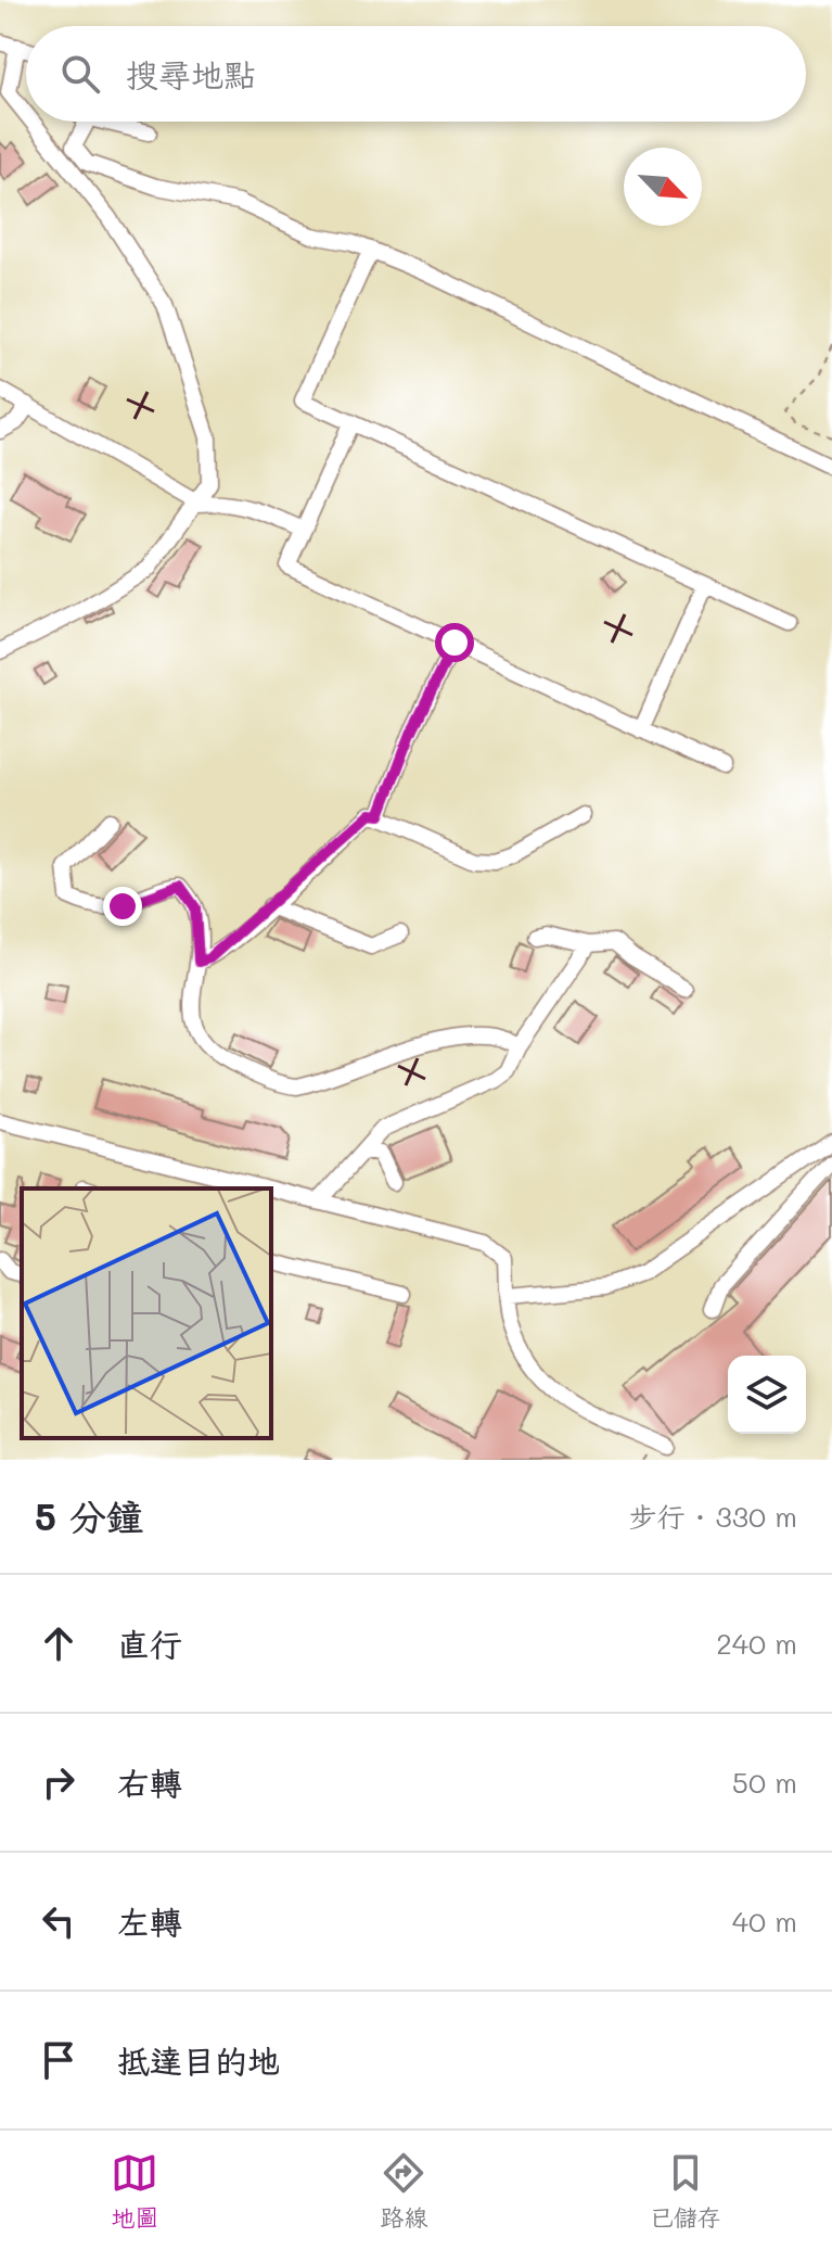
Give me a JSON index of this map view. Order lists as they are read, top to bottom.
{
  "north": "bottom right",
  "page": {
    "search": "搜尋地點",
    "heading": ["5 分鐘", "步行 · 330 m"],
    "list": [
      ["直行", "240 m"],
      ["右轉", "50 m"],
      ["左轉", "40 m"],
      "抵達目的地"
    ],
    "nav": ["地圖", "路線", "已儲存"]
  }
}
